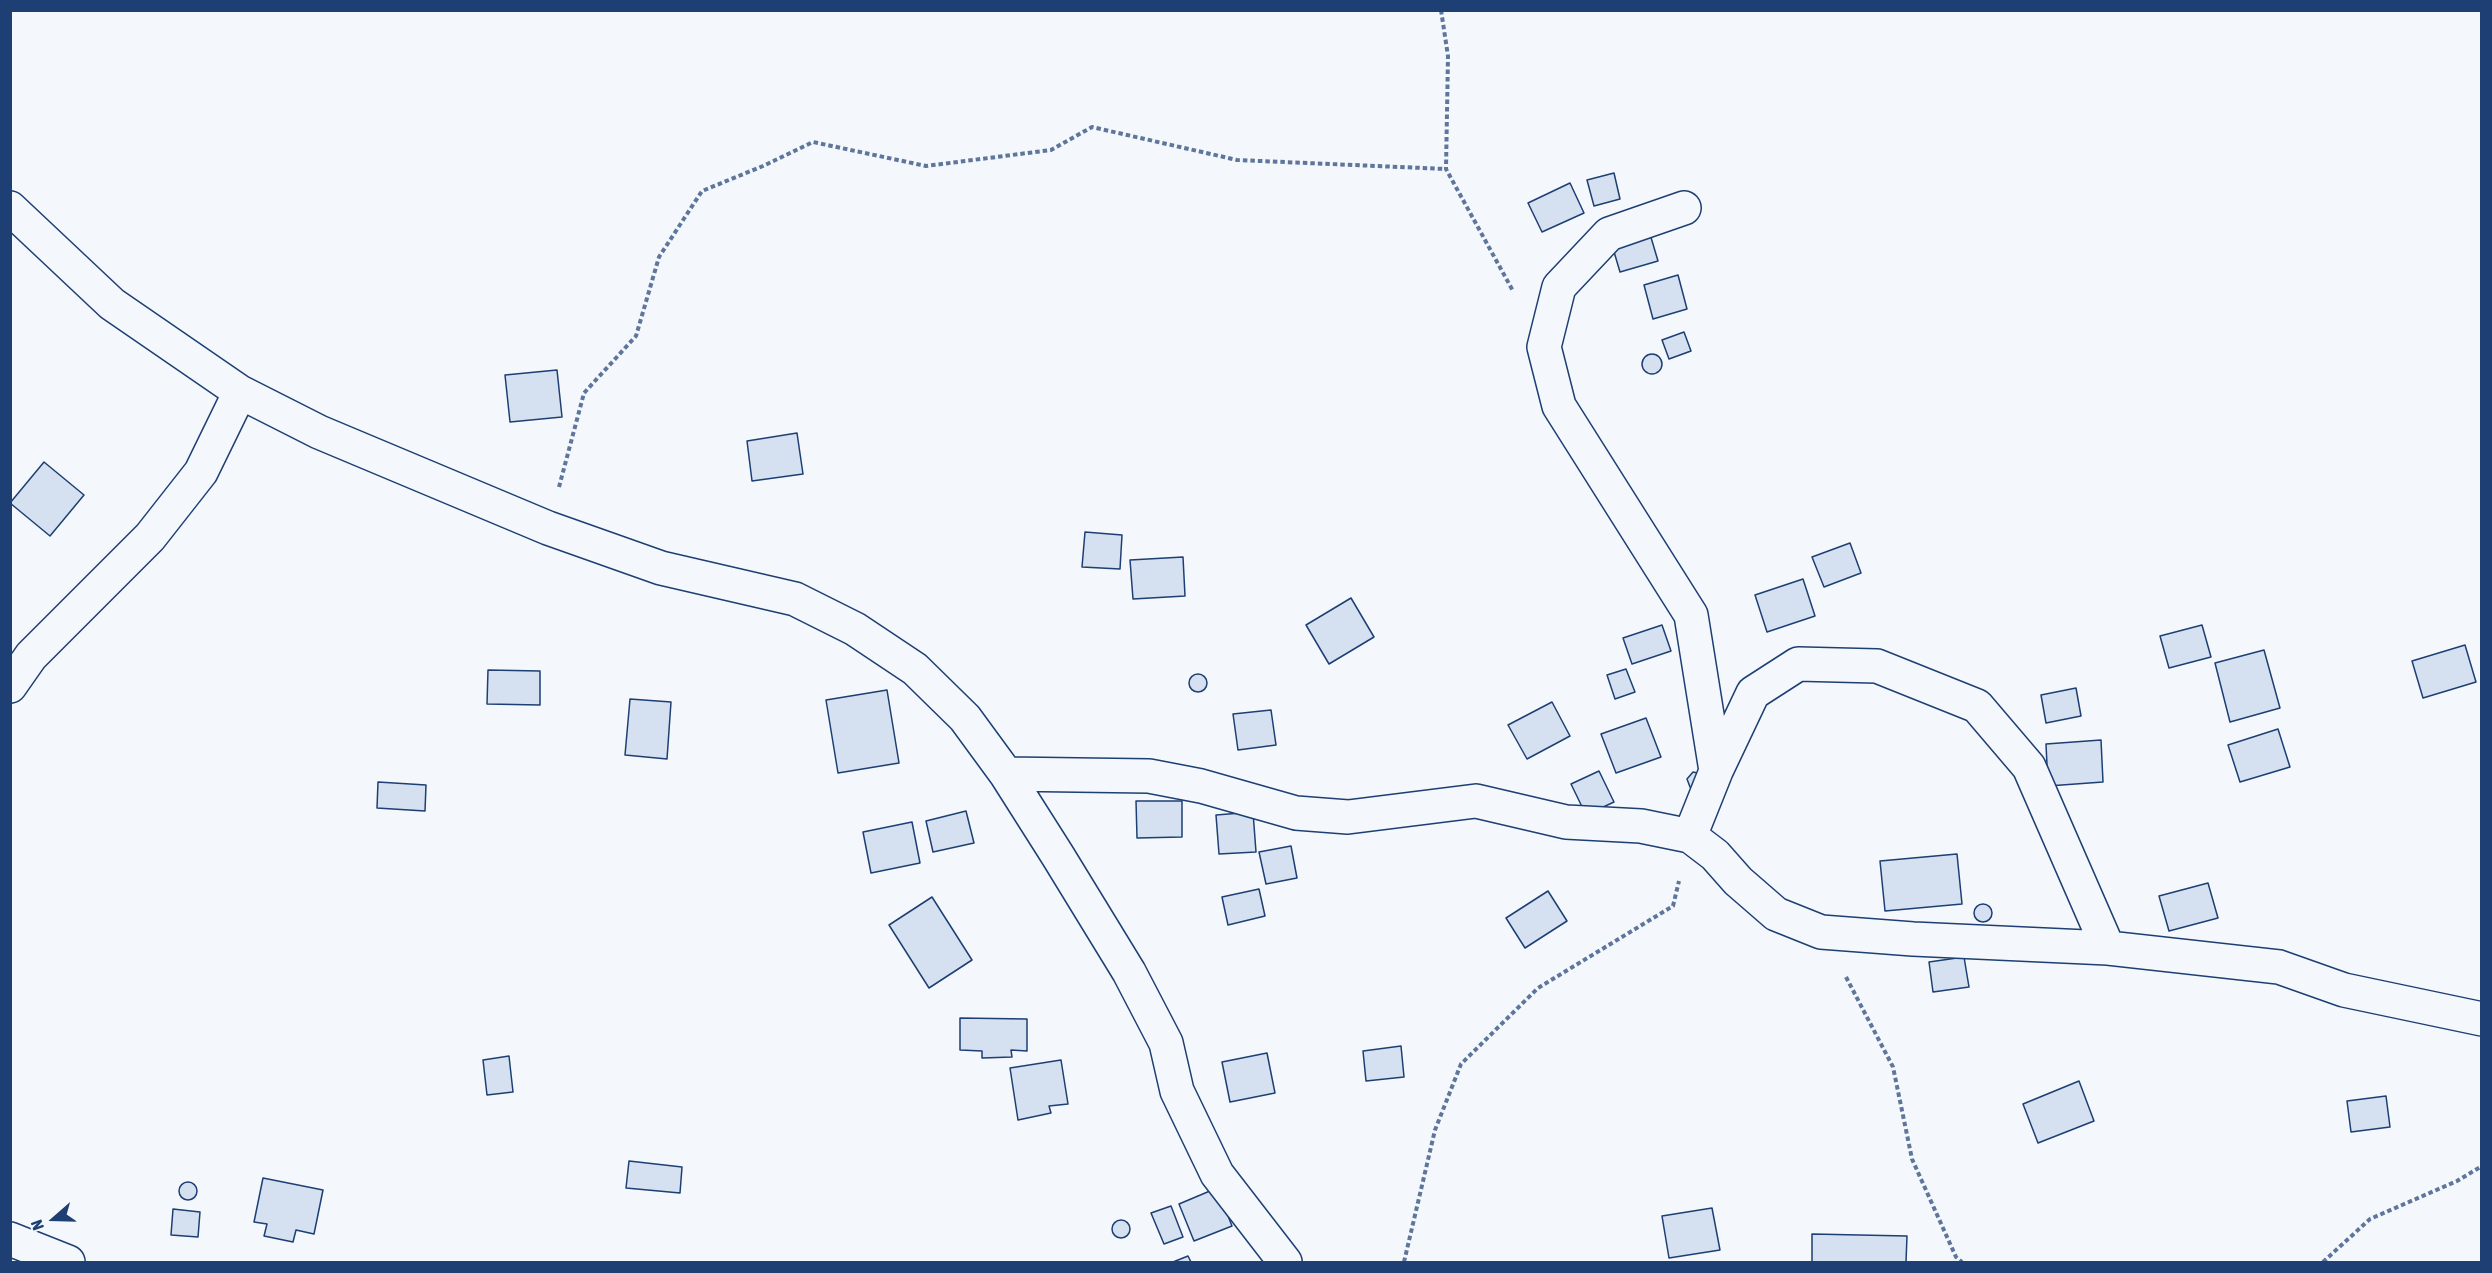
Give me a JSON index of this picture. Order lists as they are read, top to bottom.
{
  "north": "left"
}
